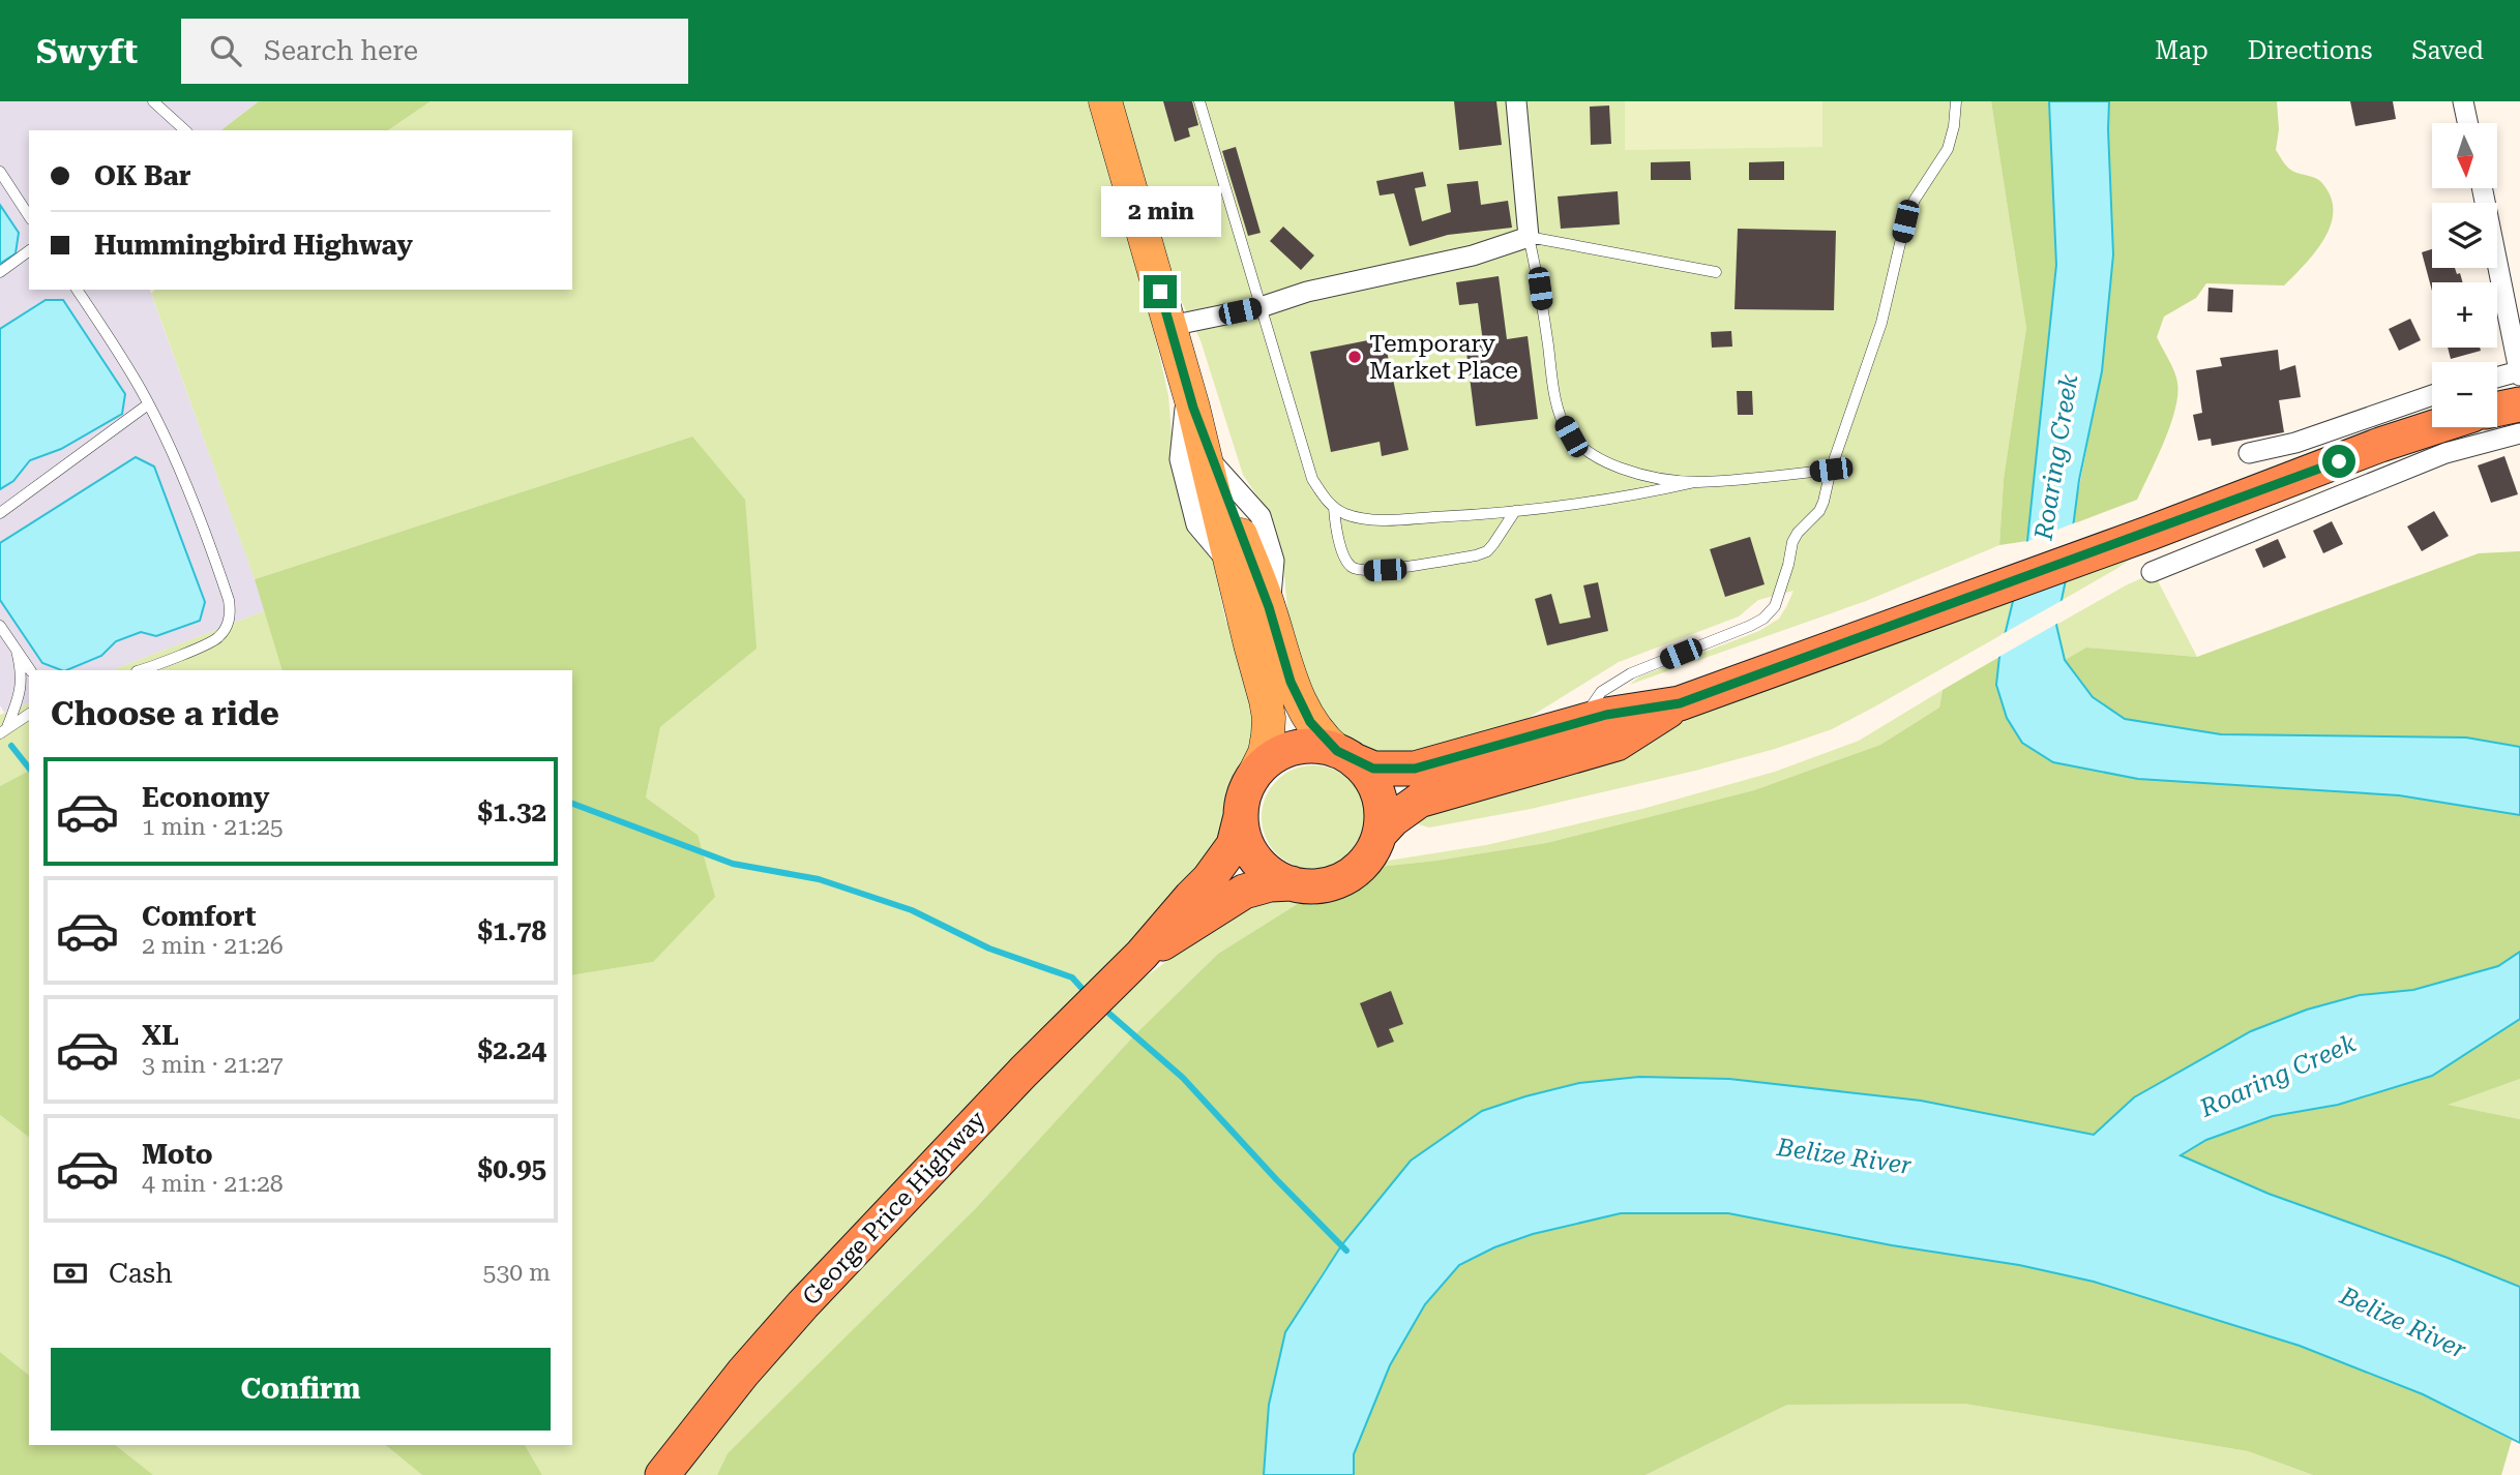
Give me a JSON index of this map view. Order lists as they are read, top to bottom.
{
  "streets": {
    "highway": ["George Price Highway"]
  },
  "water": ["Roaring Creek", "Belize River"],
  "places": ["Temporary Market Place"],
  "north": "bottom",
  "page": {
    "header": "Swyft",
    "search": "Search here",
    "nav": ["Map", "Directions", "Saved"],
    "map_buttons": ["+", "−"],
    "banner": ["OK Bar", "Hummingbird Highway"],
    "bubble": "2 min",
    "heading": "Choose a ride",
    "list": [
      {
        "name": "Economy",
        "note": "1 min · 21:25",
        "value": "$1.32"
      },
      {
        "name": "Comfort",
        "note": "2 min · 21:26",
        "value": "$1.78"
      },
      {
        "name": "XL",
        "note": "3 min · 21:27",
        "value": "$2.24"
      },
      {
        "name": "Moto",
        "note": "4 min · 21:28",
        "value": "$0.95"
      }
    ],
    "pay": ["Cash", "530 m"],
    "buttons": "Confirm"
  }
}
